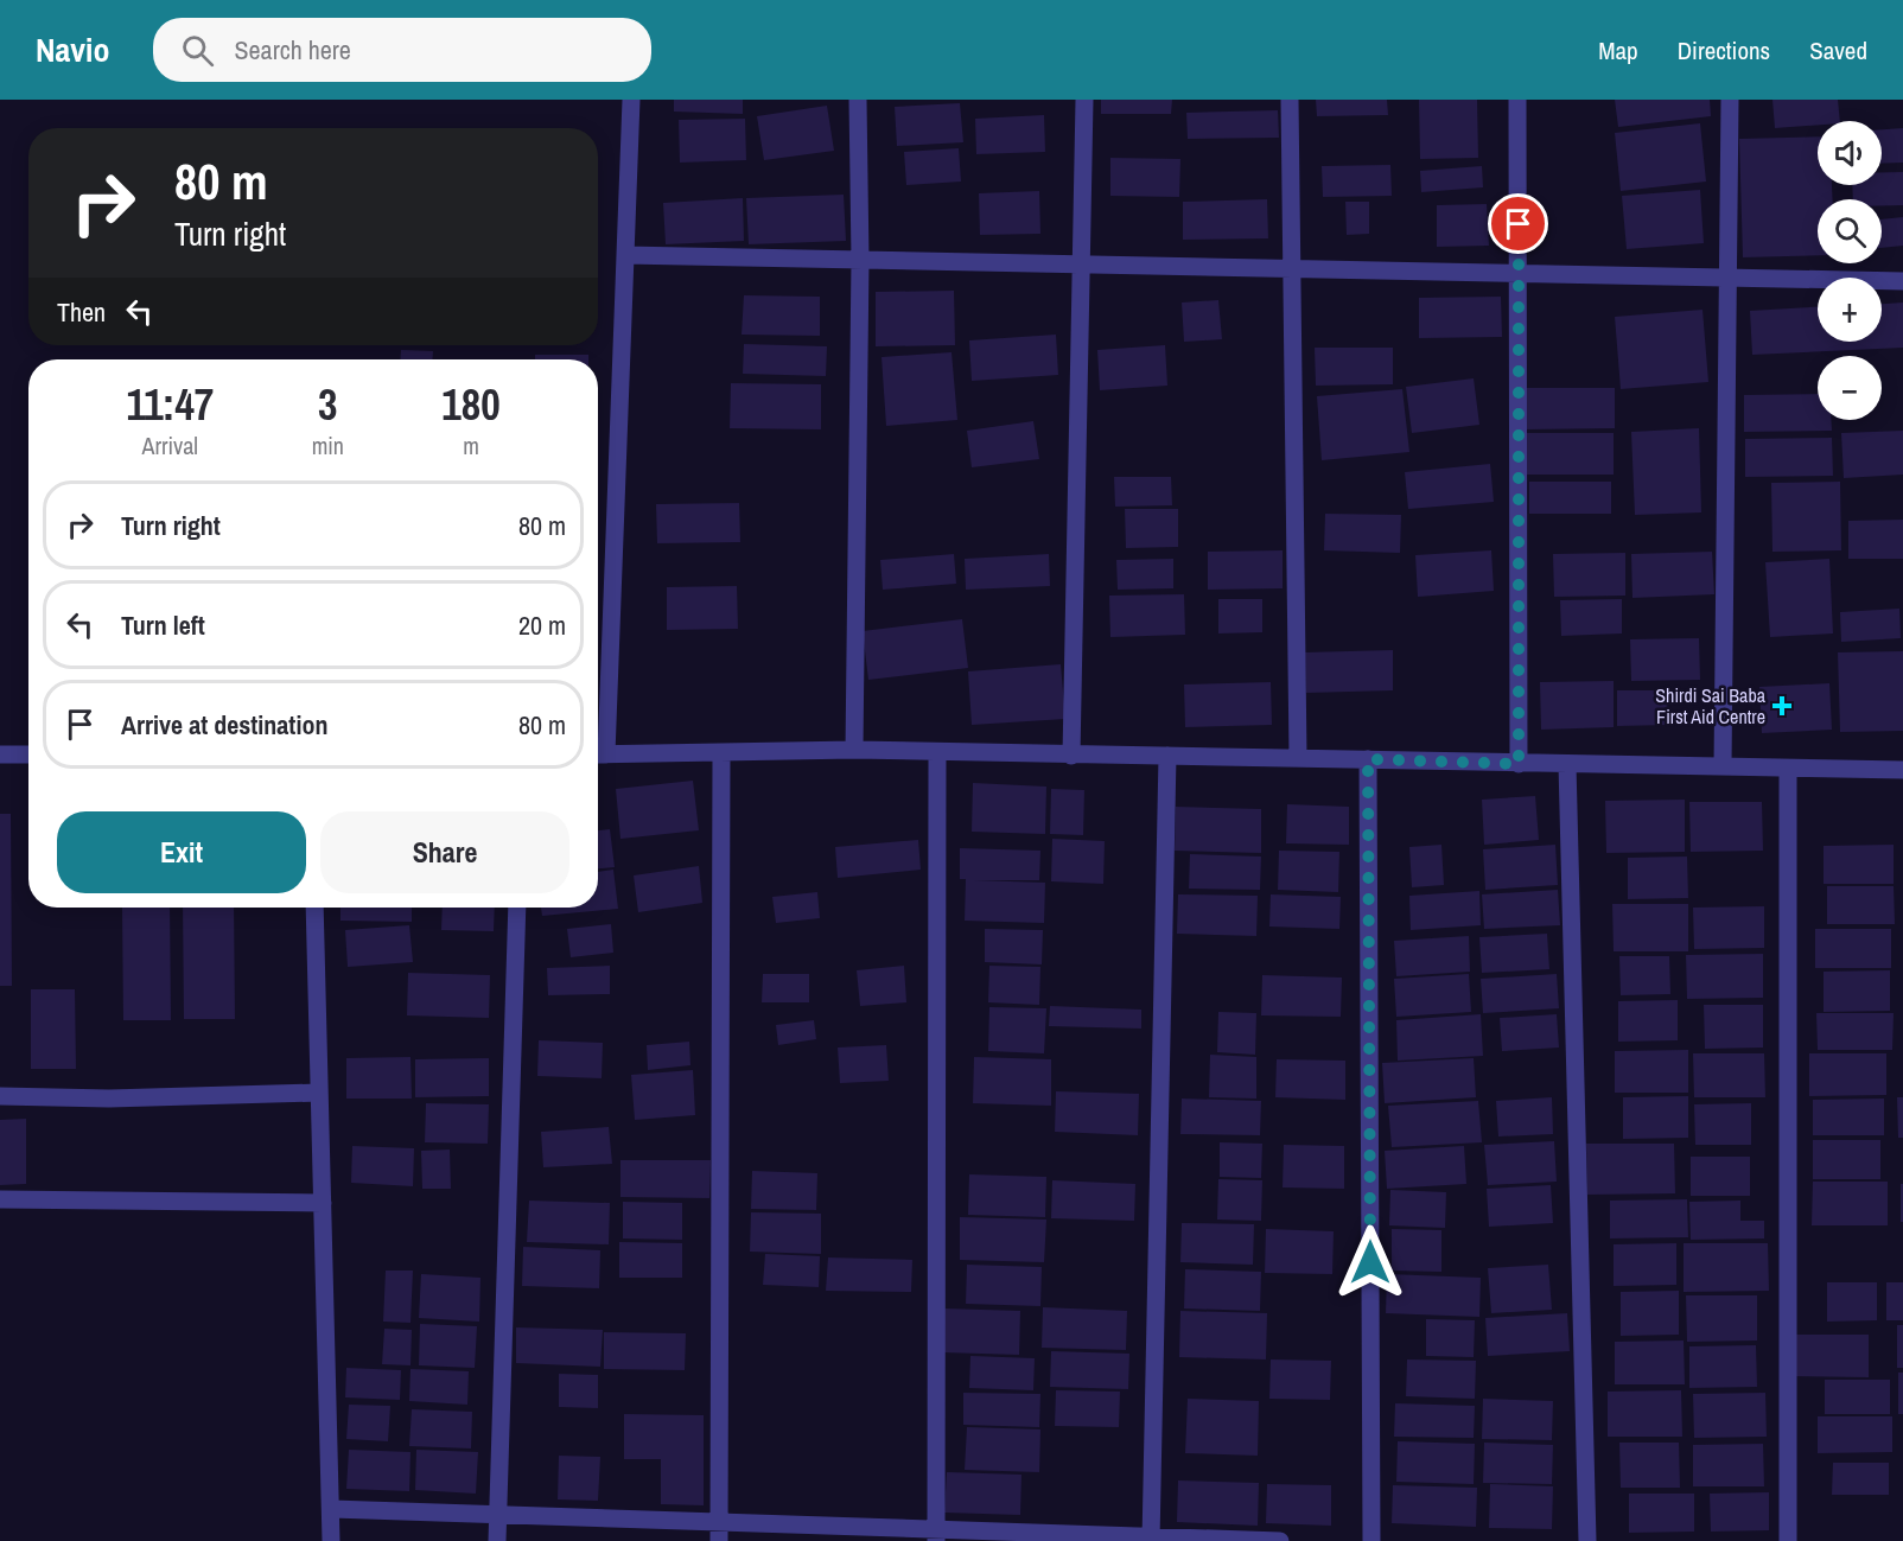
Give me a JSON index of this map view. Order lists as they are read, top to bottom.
{
  "places": {
    "health": ["Shirdi Sai Baba First Aid Centre"]
  },
  "page": {
    "header": "Navio",
    "search": "Search here",
    "nav": ["Map", "Directions", "Saved"],
    "map_buttons": ["+", "−"],
    "turn": ["80 m", "Turn right"],
    "then": "Then",
    "eta": [
      "11:47",
      "Arrival",
      "3",
      "min",
      "180",
      "m"
    ],
    "list": [
      {
        "name": "Turn right",
        "value": "80 m"
      },
      {
        "name": "Turn left",
        "value": "20 m"
      },
      {
        "name": "Arrive at destination",
        "value": "80 m"
      }
    ],
    "buttons": ["Exit", "Share"]
  }
}
